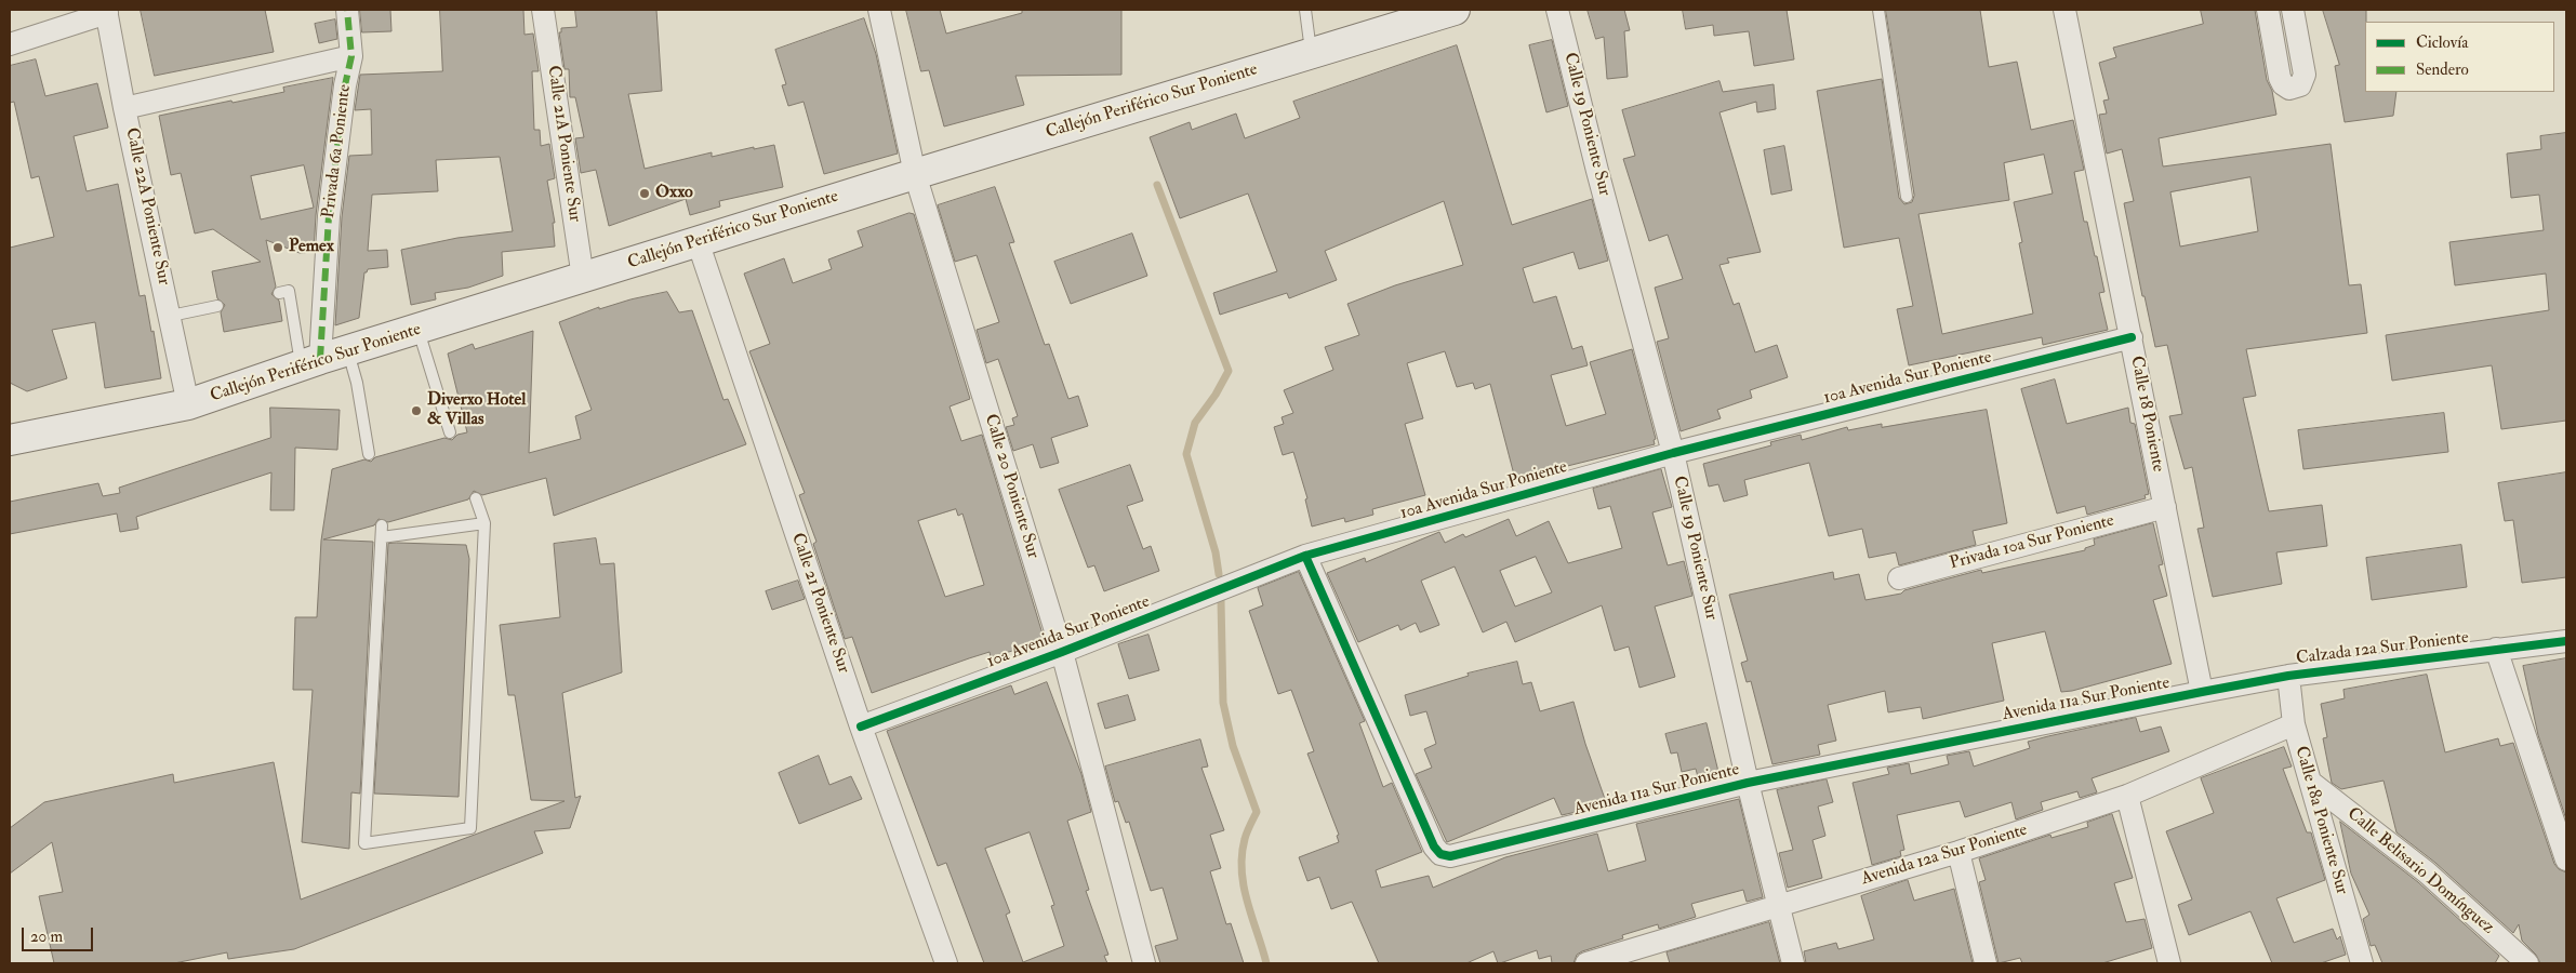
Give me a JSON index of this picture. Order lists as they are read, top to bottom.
{
  "streets": {
    "main road": ["Callejón Periférico Sur Poniente"],
    "street": [
      "Calle 19 Poniente Sur",
      "Calle 21A Poniente Sur",
      "Privada 6a Poniente",
      "Calle 22A Poniente Sur",
      "10a Avenida Sur Poniente",
      "Calle 18 Poniente",
      "Calle 20 Poniente Sur",
      "Privada 10a Sur Poniente",
      "Calle 21 Poniente Sur",
      "Calzada 12a Sur Poniente",
      "Avenida 11a Sur Poniente",
      "Calle 18a Poniente Sur",
      "Avenida 12a Sur Poniente",
      "Calle Belisario Domínguez"
    ]
  },
  "crossings": [
    ["Callejón Periférico Sur Poniente", "Calle 21A Poniente Sur"],
    ["Callejón Periférico Sur Poniente", "Privada 6a Poniente"],
    ["Callejón Periférico Sur Poniente", "Calle 22A Poniente Sur"],
    ["Callejón Periférico Sur Poniente", "Calle 20 Poniente Sur"],
    ["Callejón Periférico Sur Poniente", "Calle 21 Poniente Sur"],
    ["Calle 19 Poniente Sur", "10a Avenida Sur Poniente"],
    ["Calle 19 Poniente Sur", "Avenida 11a Sur Poniente"],
    ["Calle 19 Poniente Sur", "Avenida 12a Sur Poniente"],
    ["10a Avenida Sur Poniente", "Calle 18 Poniente"],
    ["10a Avenida Sur Poniente", "Calle 20 Poniente Sur"],
    ["10a Avenida Sur Poniente", "Calle 21 Poniente Sur"],
    ["10a Avenida Sur Poniente", "Avenida 11a Sur Poniente"],
    ["Calle 18 Poniente", "Privada 10a Sur Poniente"],
    ["Calle 18 Poniente", "Calzada 12a Sur Poniente"],
    ["Calle 18 Poniente", "Avenida 11a Sur Poniente"],
    ["Calzada 12a Sur Poniente", "Avenida 11a Sur Poniente"],
    ["Calzada 12a Sur Poniente", "Calle 18a Poniente Sur"],
    ["Calle 18a Poniente Sur", "Avenida 12a Sur Poniente"],
    ["Calle 18a Poniente Sur", "Calle Belisario Domínguez"]
  ],
  "places": ["Oxxo", "Pemex", "Diverxo Hotel & Villas"],
  "legend": ["Ciclovía", "Sendero"],
  "scale_bar": "20 m"
}
